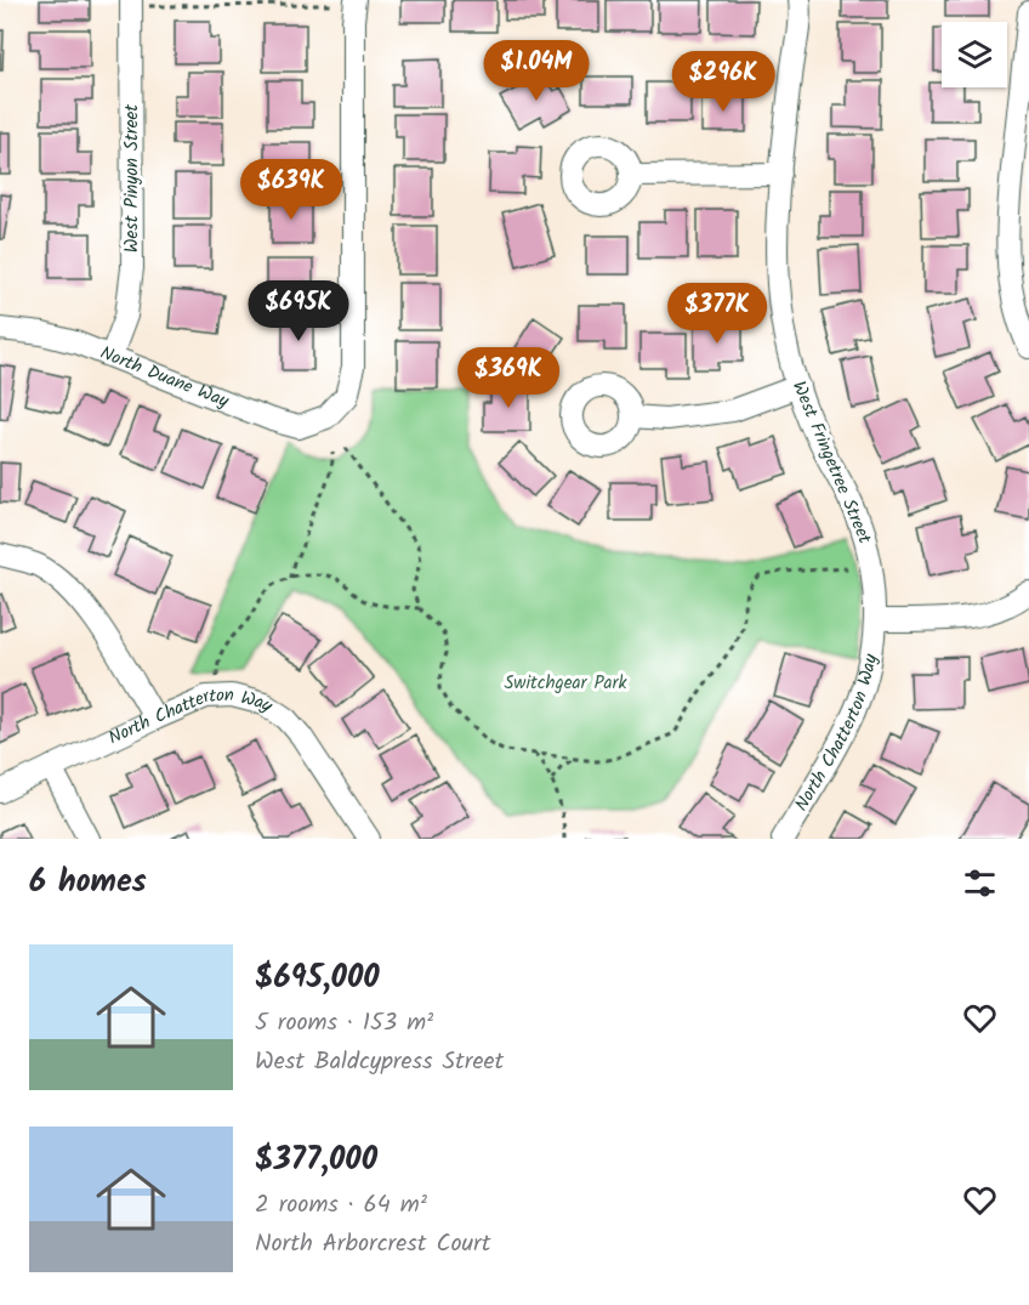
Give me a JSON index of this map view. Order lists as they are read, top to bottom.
{
  "streets": {
    "street": [
      "West Pinyon Street",
      "North Duane Way",
      "West Fringetree Street",
      "North Chatterton Way"
    ]
  },
  "crossings": [
    ["West Pinyon Street", "North Duane Way"],
    ["West Fringetree Street", "North Chatterton Way"]
  ],
  "parks": ["Switchgear Park"],
  "page": {
    "price": [
      "$1.04M",
      "$296K",
      "$639K",
      "$695K",
      "$377K",
      "$369K"
    ],
    "heading": "6 homes",
    "list": [
      {
        "name": "$695,000",
        "note": "5 rooms · 153 m² · West Baldcypress Street"
      },
      {
        "name": "$377,000",
        "note": "2 rooms · 64 m² · North Arborcrest Court"
      }
    ]
  }
}
